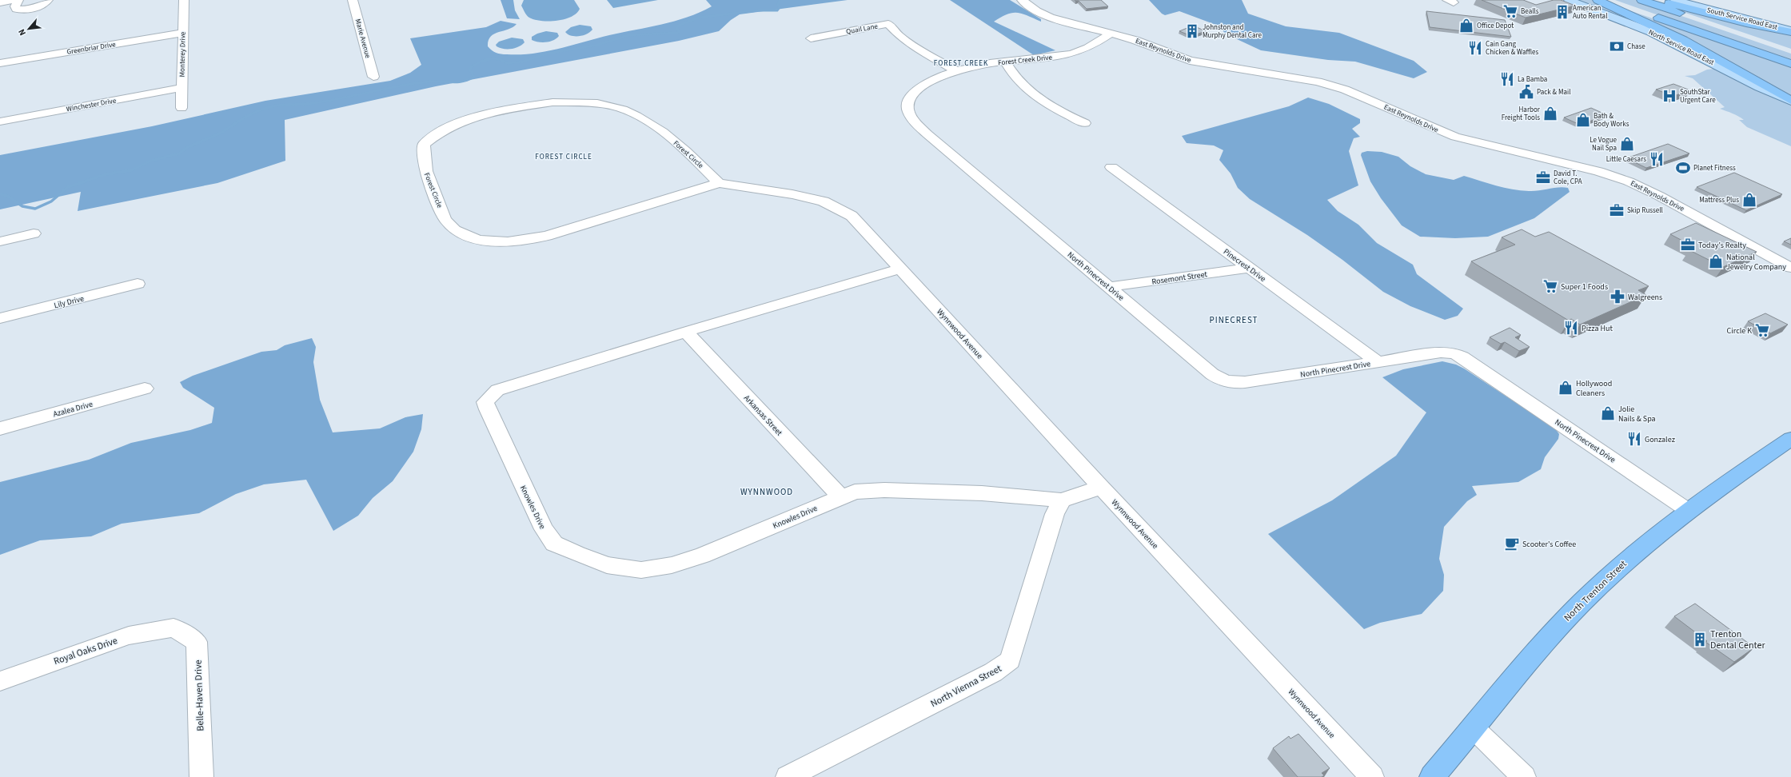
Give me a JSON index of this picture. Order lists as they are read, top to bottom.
{
  "streets": {
    "highway": ["North Trenton Street"],
    "main road": ["South Service Road East", "North Service Road East"],
    "street": [
      "Quail Lane",
      "Marie Avenue",
      "Greenbriar Drive",
      "East Reynolds Drive",
      "Monterey Drive",
      "Forest Creek Drive",
      "Winchester Drive",
      "Forest Circle",
      "Pinecrest Drive",
      "North Pinecrest Drive",
      "Rosemont Street",
      "Lily Drive",
      "Wynnwood Avenue",
      "Azalea Drive",
      "Arkansas Street",
      "Knowles Drive",
      "Royal Oaks Drive",
      "North Vienna Street",
      "Belle-Haven Drive"
    ]
  },
  "crossings": [
    ["Quail Lane", "Forest Creek Drive"],
    ["Greenbriar Drive", "Monterey Drive"],
    ["East Reynolds Drive", "Forest Creek Drive"],
    ["Monterey Drive", "Winchester Drive"],
    ["Forest Creek Drive", "North Pinecrest Drive"],
    ["Forest Circle", "Wynnwood Avenue"],
    ["Forest Circle", "Knowles Drive"],
    ["Pinecrest Drive", "North Pinecrest Drive"],
    ["Pinecrest Drive", "Rosemont Street"],
    ["North Pinecrest Drive", "Rosemont Street"],
    ["North Pinecrest Drive", "North Trenton Street"],
    ["Wynnwood Avenue", "Knowles Drive"],
    ["Arkansas Street", "Knowles Drive"],
    ["Knowles Drive", "North Vienna Street"],
    ["Royal Oaks Drive", "Belle-Haven Drive"]
  ],
  "districts": [
    "FOREST CREEK",
    "FOREST CIRCLE",
    "PINECREST",
    "WYNNWOOD"
  ],
  "places": {
    "supermarket": ["Bealls", "Super 1 Foods", "Circle K"],
    "building": ["American Auto Rental", "Johnston and Murphy Dental Care", "Trenton Dental Center"],
    "shop": [
      "Office Depot",
      "Harbor Freight Tools",
      "Bath & Body Works",
      "Le Vogue Nail Spa",
      "Mattress Plus",
      "National Jewelry Company",
      "Hollywood Cleaners",
      "Jolie Nails & Spa"
    ],
    "bank": ["Chase"],
    "restaurant": [
      "Cain Gang Chicken & Waffles",
      "La Bamba",
      "Little Caesars",
      "Pizza Hut",
      "Gonzalez"
    ],
    "public building": ["Pack & Mail"],
    "hospital": ["SouthStar Urgent Care"],
    "sports": ["Planet Fitness"],
    "office": ["David T. Cole, CPA", "Skip Russell", "Today's Realty"],
    "pharmacy": ["Walgreens"],
    "cafe": ["Scooter's Coffee"]
  },
  "north": "bottom left"
}
